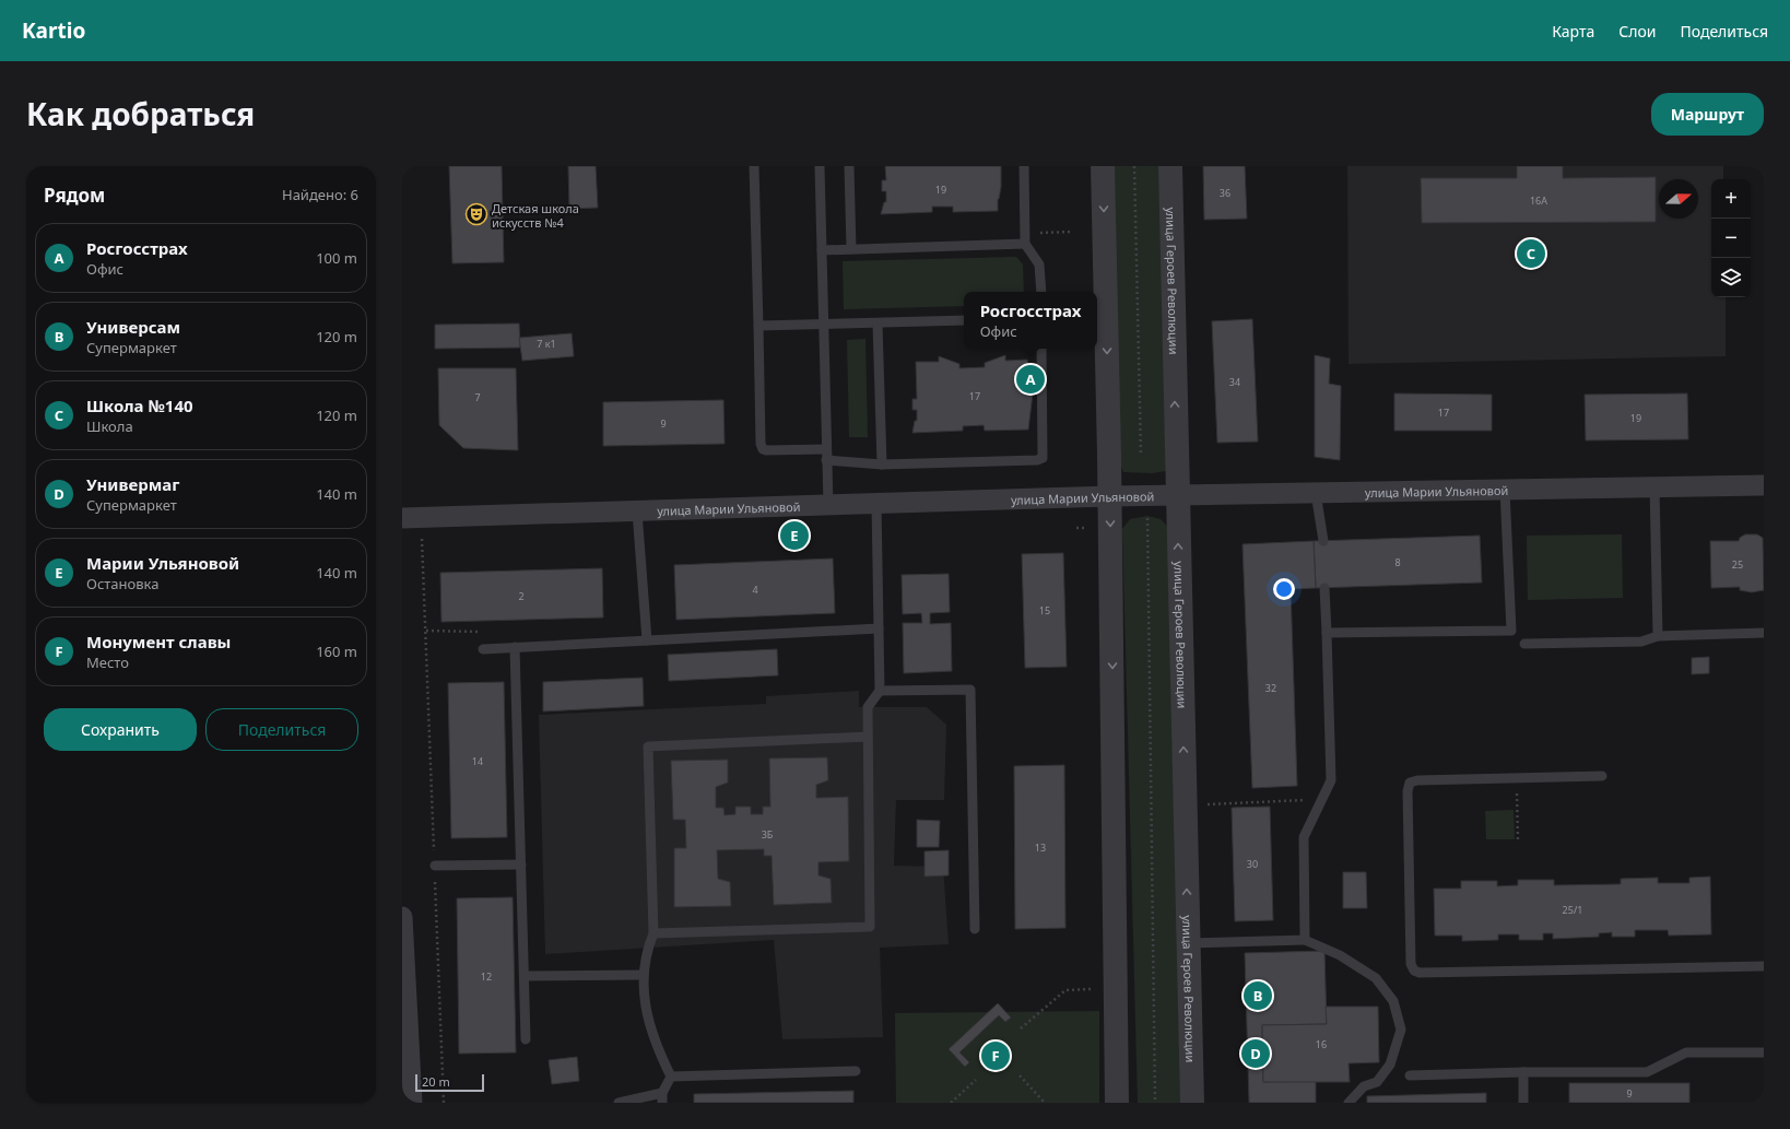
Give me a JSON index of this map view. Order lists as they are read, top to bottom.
{
  "streets": {
    "street": ["улица Героев Революции", "улица Марии Ульяновой"]
  },
  "crossings": [
    ["улица Героев Революции", "улица Марии Ульяновой"]
  ],
  "places": {
    "theatre": ["Детская школа искусств №4"]
  },
  "house_numbers": [
    "19",
    "36",
    "16А",
    "7 к1",
    "34",
    "17",
    "7",
    "17",
    "19",
    "9",
    "8",
    "25",
    "4",
    "2",
    "15",
    "32",
    "14",
    "3Б",
    "13",
    "30",
    "25/1",
    "12",
    "16",
    "9"
  ],
  "scale_bar": "20 m",
  "north": "right",
  "page": {
    "header": "Kartio",
    "nav": ["Карта", "Слои", "Поделиться"],
    "title": "Как добраться",
    "buttons": [
      "Маршрут",
      ["Сохранить", "Поделиться"]
    ],
    "heading": ["Рядом", "Найдено: 6"],
    "map_buttons": ["+", "−"],
    "list": [
      {
        "mark": "A",
        "name": "Росгосстрах",
        "note": "Офис",
        "value": "100 m"
      },
      {
        "mark": "B",
        "name": "Универсам",
        "note": "Супермаркет",
        "value": "120 m"
      },
      {
        "mark": "C",
        "name": "Школа №140",
        "note": "Школа",
        "value": "120 m"
      },
      {
        "mark": "D",
        "name": "Универмаг",
        "note": "Супермаркет",
        "value": "140 m"
      },
      {
        "mark": "E",
        "name": "Марии Ульяновой",
        "note": "Остановка",
        "value": "140 m"
      },
      {
        "mark": "F",
        "name": "Монумент славы",
        "note": "Место",
        "value": "160 m"
      }
    ],
    "pins": [
      "C",
      "A",
      "E",
      "B",
      "D",
      "F"
    ],
    "popup": ["Росгосстрах", "Офис"],
    "scale": "20 m"
  }
}
